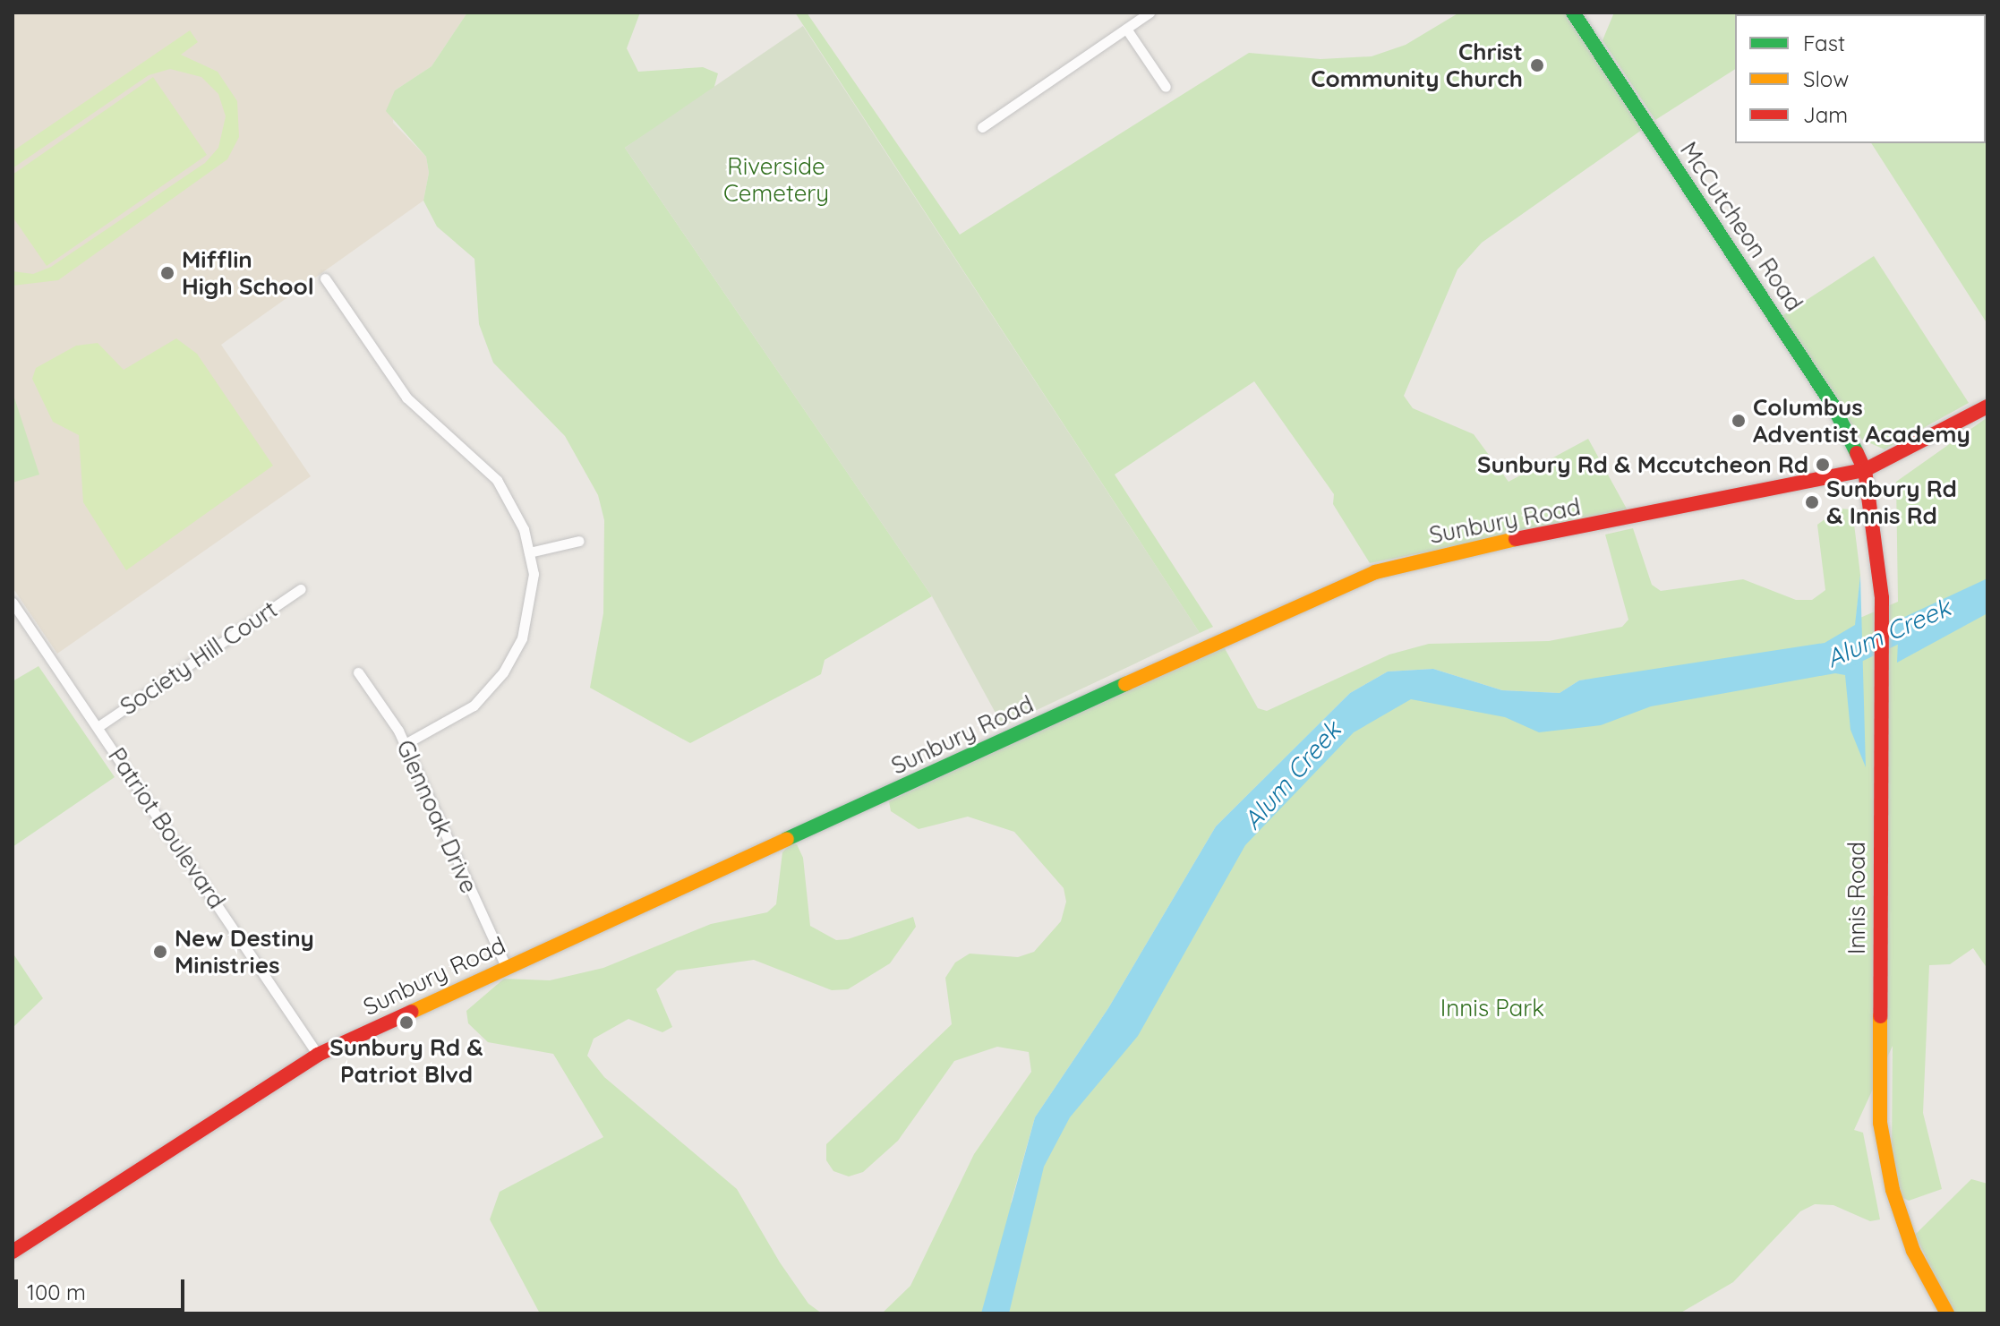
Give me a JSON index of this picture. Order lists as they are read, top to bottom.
{
  "streets": {
    "main road": ["McCutcheon Road", "Sunbury Road", "Innis Road"],
    "street": ["Society Hill Court", "Glennoak Drive", "Patriot Boulevard"]
  },
  "crossings": [
    ["McCutcheon Road", "Sunbury Road"],
    ["McCutcheon Road", "Innis Road"],
    ["Sunbury Road", "Glennoak Drive"],
    ["Sunbury Road", "Patriot Boulevard"],
    ["Sunbury Road", "Innis Road"],
    ["Society Hill Court", "Patriot Boulevard"]
  ],
  "water": ["Alum Creek"],
  "parks": ["Riverside Cemetery", "Innis Park"],
  "places": [
    "Christ Community Church",
    "Mifflin High School",
    "Columbus Adventist Academy",
    "Sunbury Rd & Mccutcheon Rd",
    "Sunbury Rd & Innis Rd",
    "New Destiny Ministries",
    "Sunbury Rd & Patriot Blvd"
  ],
  "legend": ["Fast", "Slow", "Jam"],
  "scale_bar": "100 m"
}
